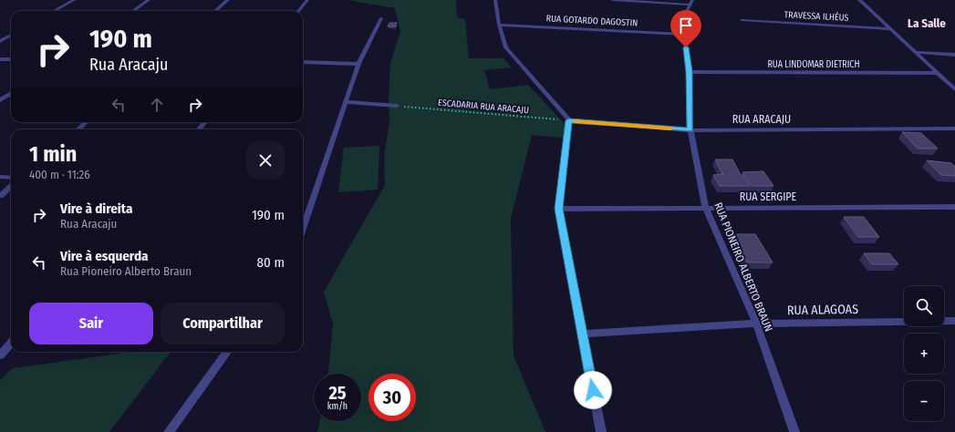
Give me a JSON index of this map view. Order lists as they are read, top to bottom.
{
  "streets": {
    "street": [
      "TRAVESSA ILHÉUS",
      "RUA GOTARDO DAGOSTIN",
      "RUA LINDOMAR DIETRICH",
      "RUA ARACAJU",
      "RUA SERGIPE",
      "RUA PIONEIRO ALBERTO BRAUN",
      "RUA ALAGOAS"
    ],
    "path": ["ESCADARIA RUA ARACAJU"]
  },
  "crossings": [
    ["RUA GOTARDO DAGOSTIN", "RUA PIONEIRO ALBERTO BRAUN"],
    ["RUA LINDOMAR DIETRICH", "RUA PIONEIRO ALBERTO BRAUN"],
    ["ESCADARIA RUA ARACAJU", "RUA ARACAJU"],
    ["RUA ARACAJU", "RUA PIONEIRO ALBERTO BRAUN"],
    ["RUA SERGIPE", "RUA PIONEIRO ALBERTO BRAUN"],
    ["RUA PIONEIRO ALBERTO BRAUN", "RUA ALAGOAS"]
  ],
  "districts": ["La Salle"],
  "page": {
    "turn": ["190 m", "Rua Aracaju"],
    "heading": ["1 min", "400 m · 11:26"],
    "list": [
      {
        "name": "Vire à direita",
        "note": "Rua Aracaju",
        "value": "190 m"
      },
      {
        "name": "Vire à esquerda",
        "note": "Rua Pioneiro Alberto Braun",
        "value": "80 m"
      }
    ],
    "map_buttons": ["+", "−"],
    "buttons": ["Sair", "Compartilhar"],
    "speed": "25 km/h",
    "limit": "30"
  }
}
